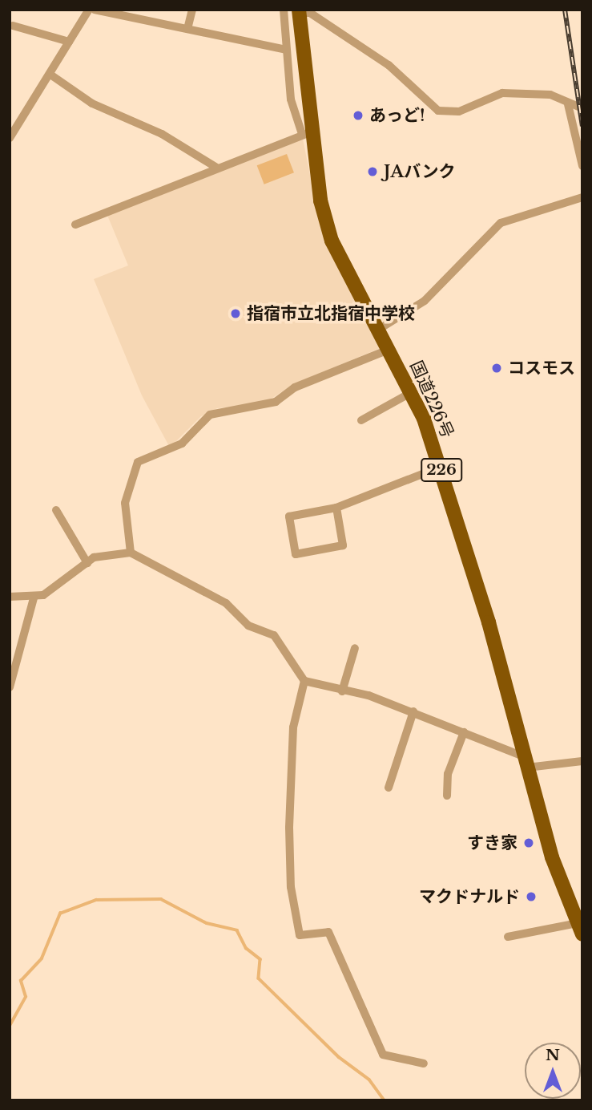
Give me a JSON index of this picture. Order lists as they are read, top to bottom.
{
  "streets": {
    "highway": ["国道226号", "226"]
  },
  "places": [
    "あっど!",
    "JAバンク",
    "指宿市立北指宿中学校",
    "コスモス",
    "すき家",
    "マクドナルド"
  ],
  "north": "top"
}
